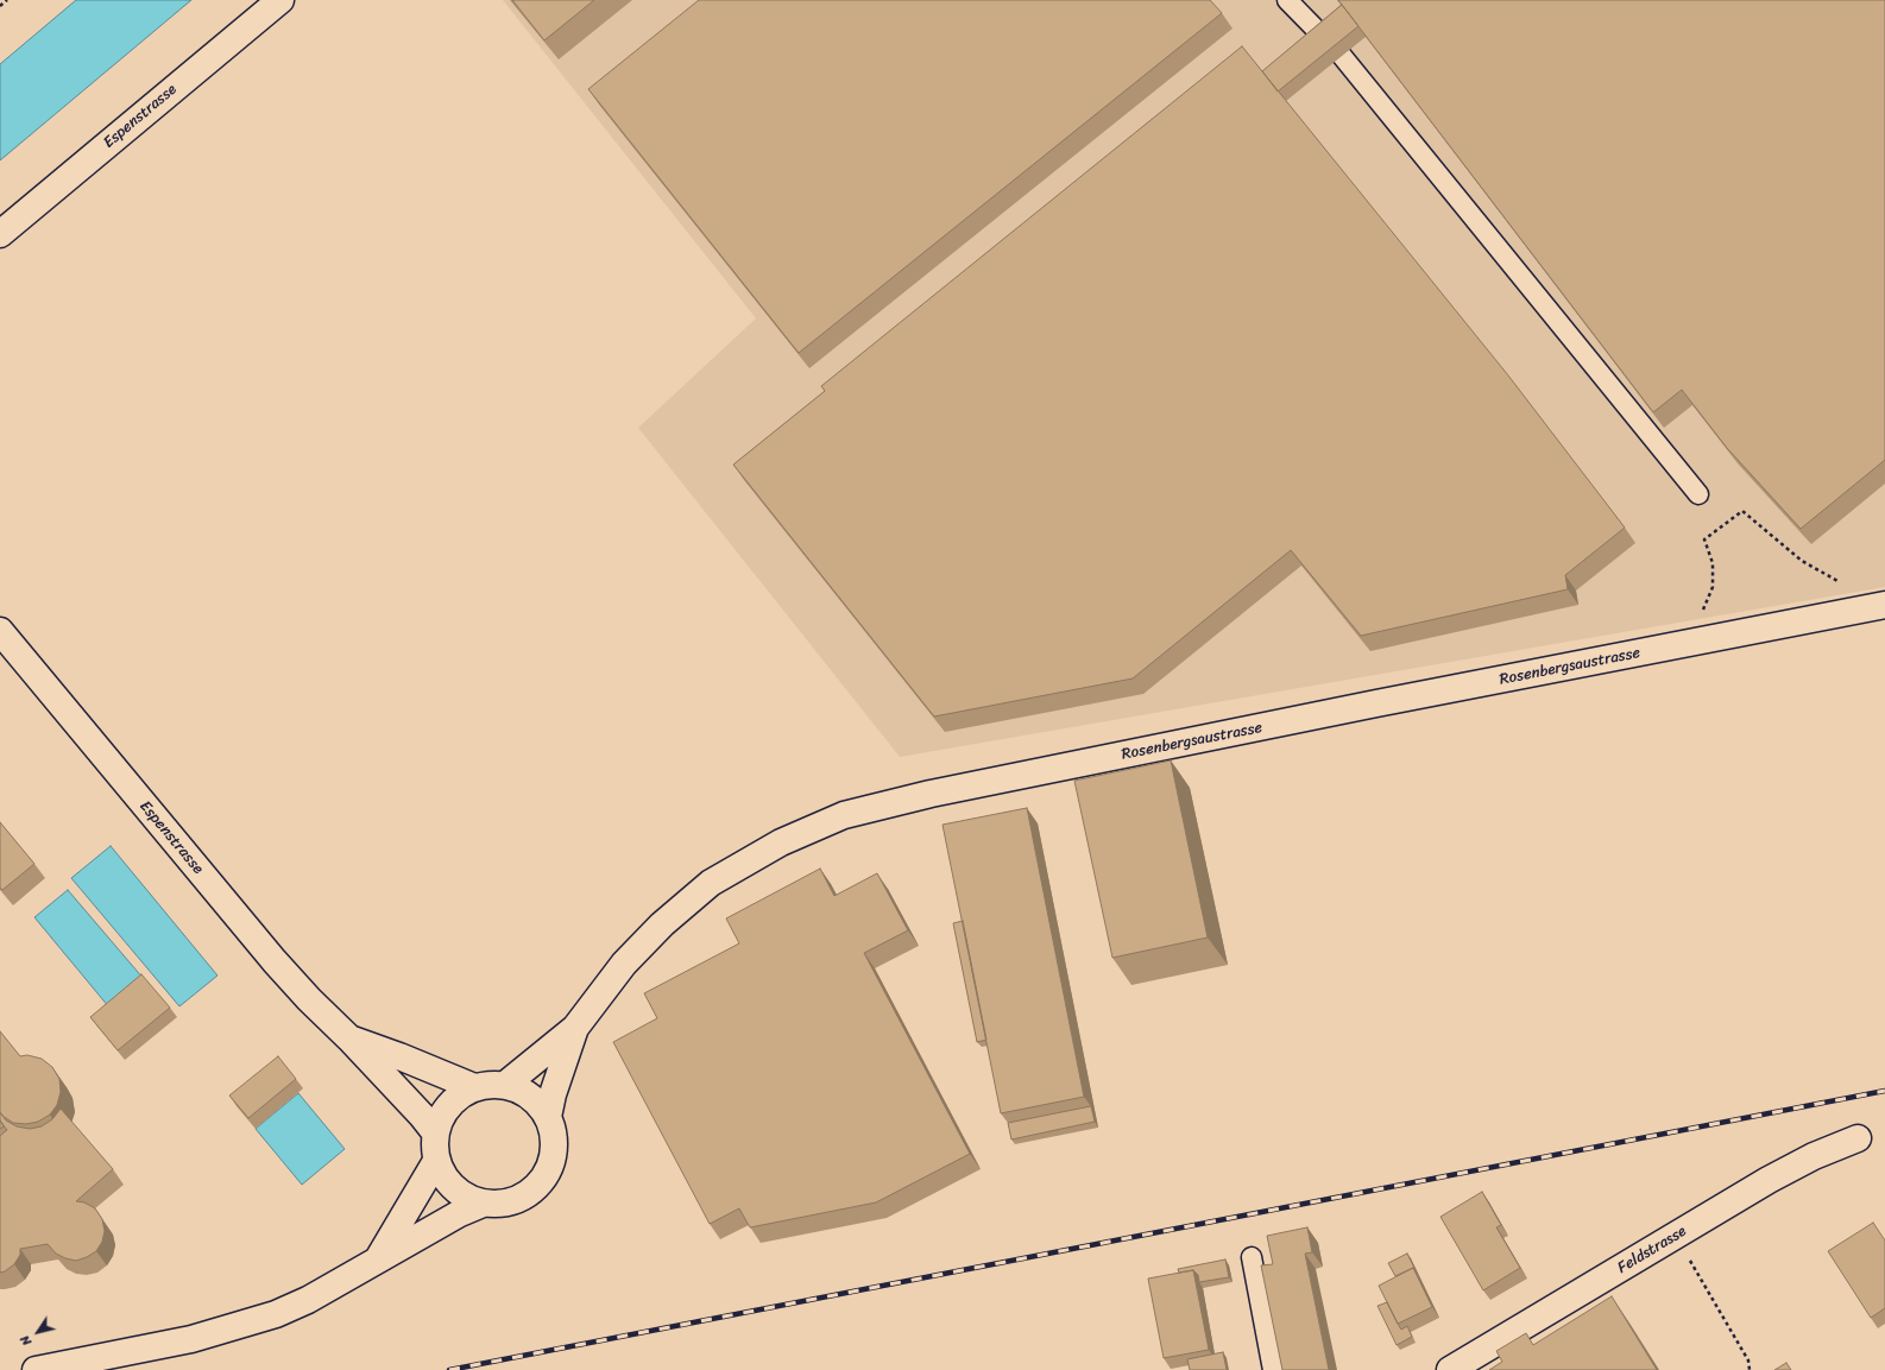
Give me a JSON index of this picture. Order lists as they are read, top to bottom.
{
  "streets": {
    "street": ["Espenstrasse", "Rosenbergsaustrasse", "Feldstrasse"]
  },
  "crossings": [
    ["Espenstrasse", "Rosenbergsaustrasse"]
  ],
  "north": "bottom left"
}
